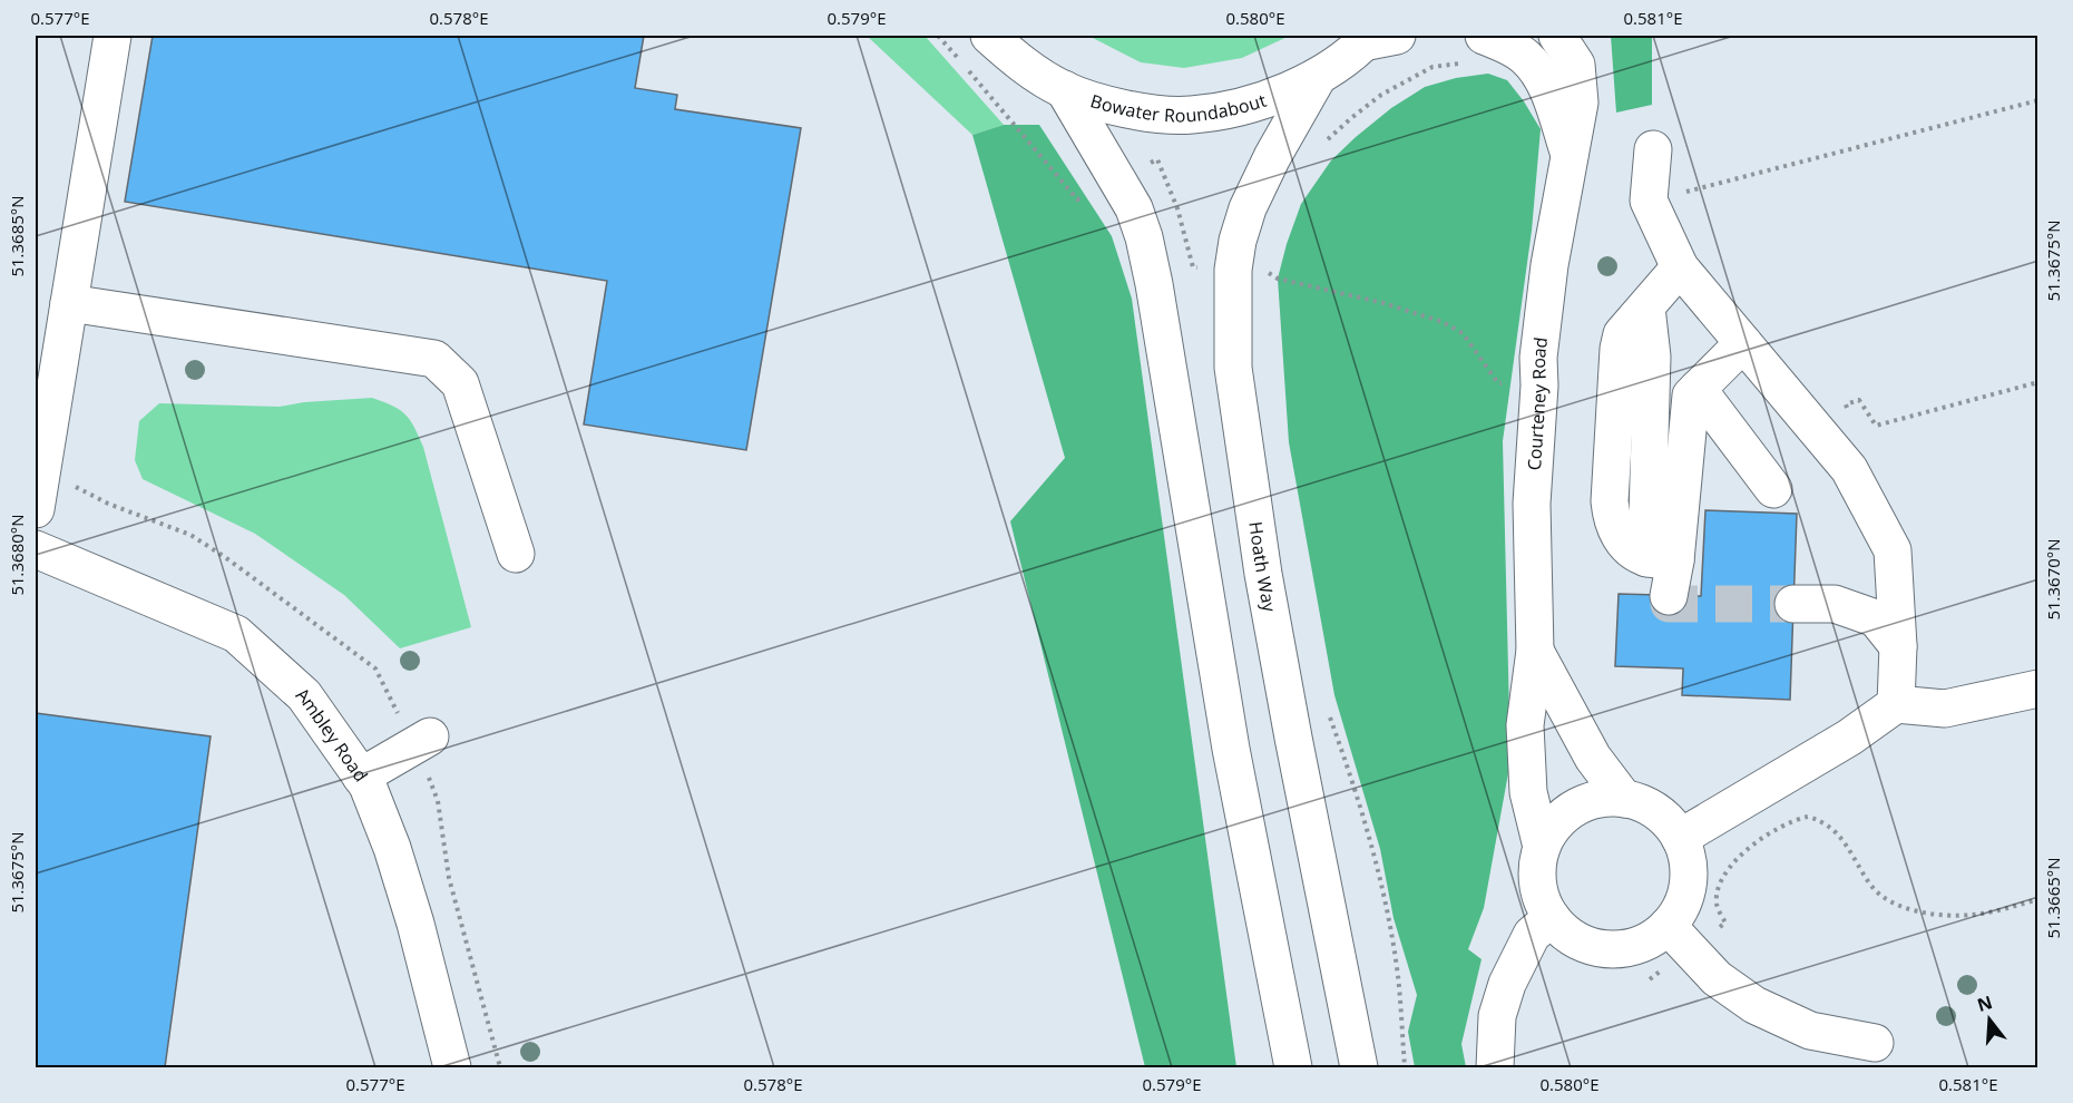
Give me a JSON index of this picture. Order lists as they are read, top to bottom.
{
  "streets": {
    "street": [
      "Bowater Roundabout",
      "Courteney Road",
      "Hoath Way",
      "Ambley Road"
    ]
  },
  "crossings": [
    ["Bowater Roundabout", "Hoath Way"]
  ],
  "north": "top",
  "coordinates": [
    "0.577°E",
    "0.578°E",
    "0.579°E",
    "0.580°E",
    "0.581°E",
    "51.3685°N",
    "51.3675°N",
    "51.3680°N",
    "51.3670°N",
    "51.3665°N"
  ]
}
